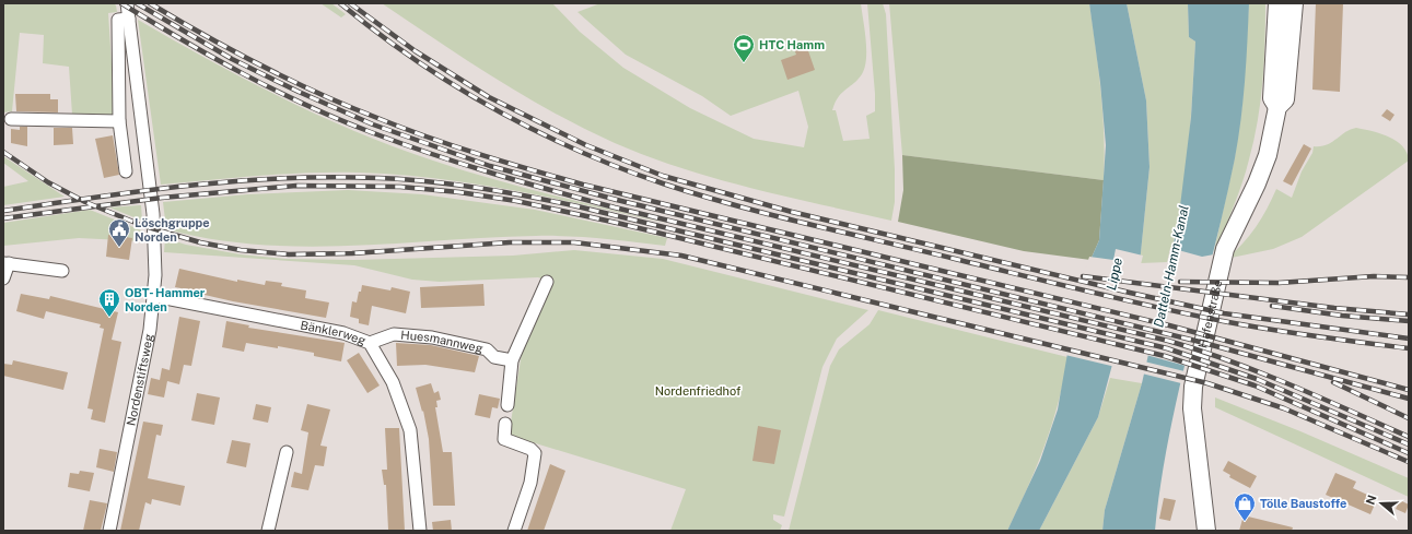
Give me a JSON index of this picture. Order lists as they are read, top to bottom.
{
  "streets": {
    "main road": ["Hafenstraße"],
    "street": ["Bänklerweg", "Huesmannweg", "Nordenstiftsweg"]
  },
  "crossings": [
    ["Bänklerweg", "Huesmannweg"],
    ["Bänklerweg", "Nordenstiftsweg"]
  ],
  "water": ["Datteln-Hamm-Kanal", "Lippe"],
  "parks": ["Nordenfriedhof"],
  "places": {
    "sports": ["HTC Hamm"],
    "public building": ["Löschgruppe Norden"],
    "building": ["OBT- Hammer Norden"],
    "shop": ["Tölle Baustoffe"]
  },
  "north": "left"
}
